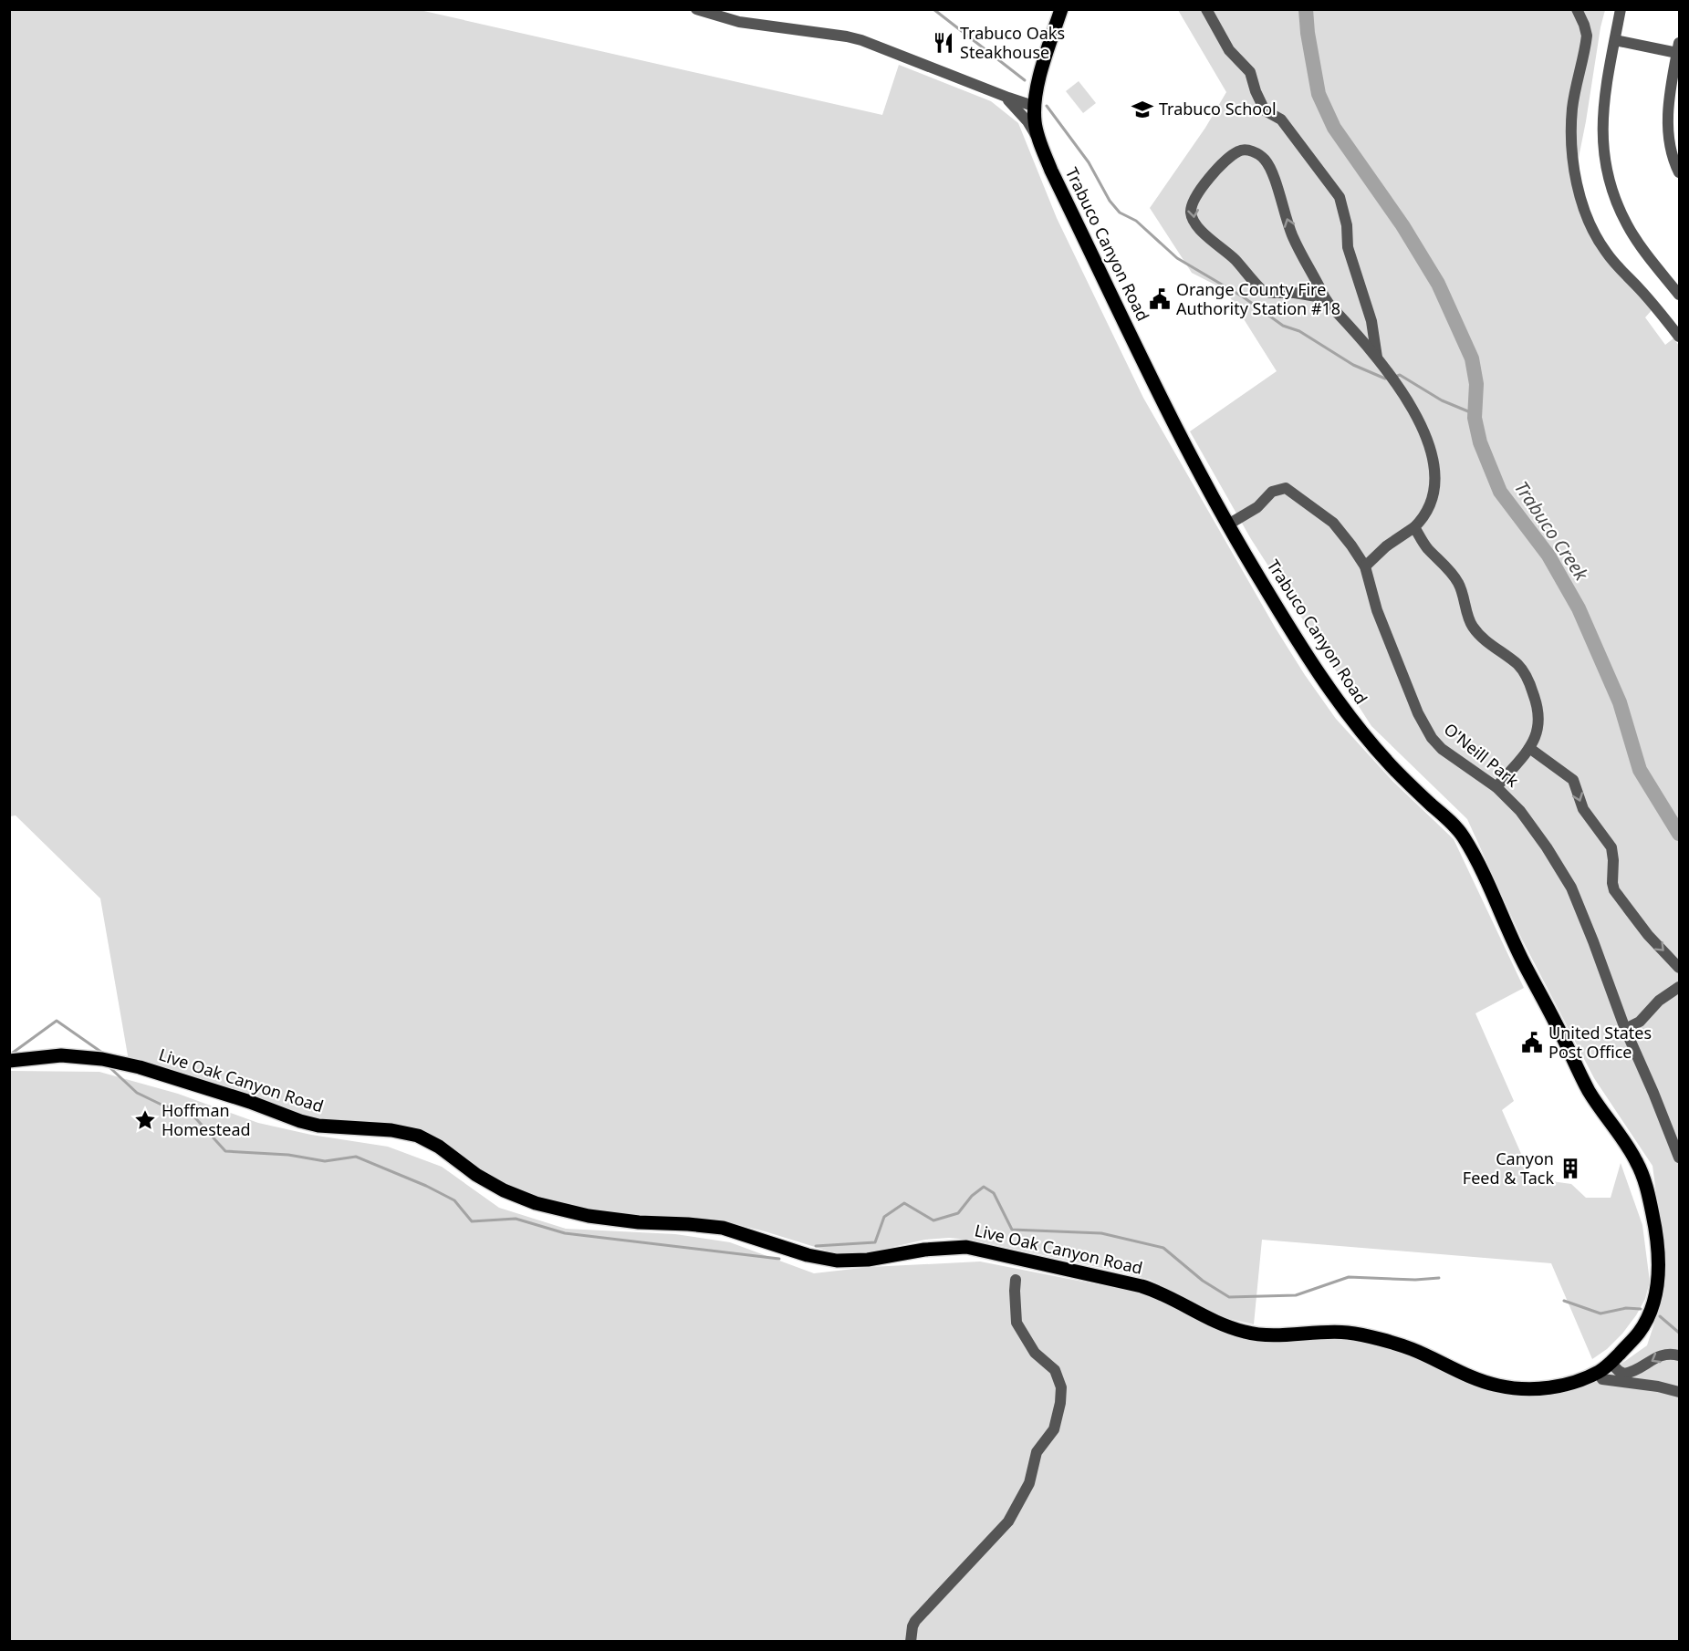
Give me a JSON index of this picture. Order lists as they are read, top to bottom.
{
  "streets": {
    "main road": ["Trabuco Canyon Road", "Live Oak Canyon Road"],
    "street": ["O'Neill Park"]
  },
  "crossings": [
    ["Trabuco Canyon Road", "O'Neill Park"],
    ["Trabuco Canyon Road", "Live Oak Canyon Road"]
  ],
  "water": ["Trabuco Creek"],
  "places": {
    "restaurant": ["Trabuco Oaks Steakhouse"],
    "school or university": ["Trabuco School"],
    "public building": ["Orange County Fire Authority Station #18", "United States Post Office"],
    "place": ["Hoffman Homestead"],
    "building": ["Canyon Feed & Tack"]
  }
}
